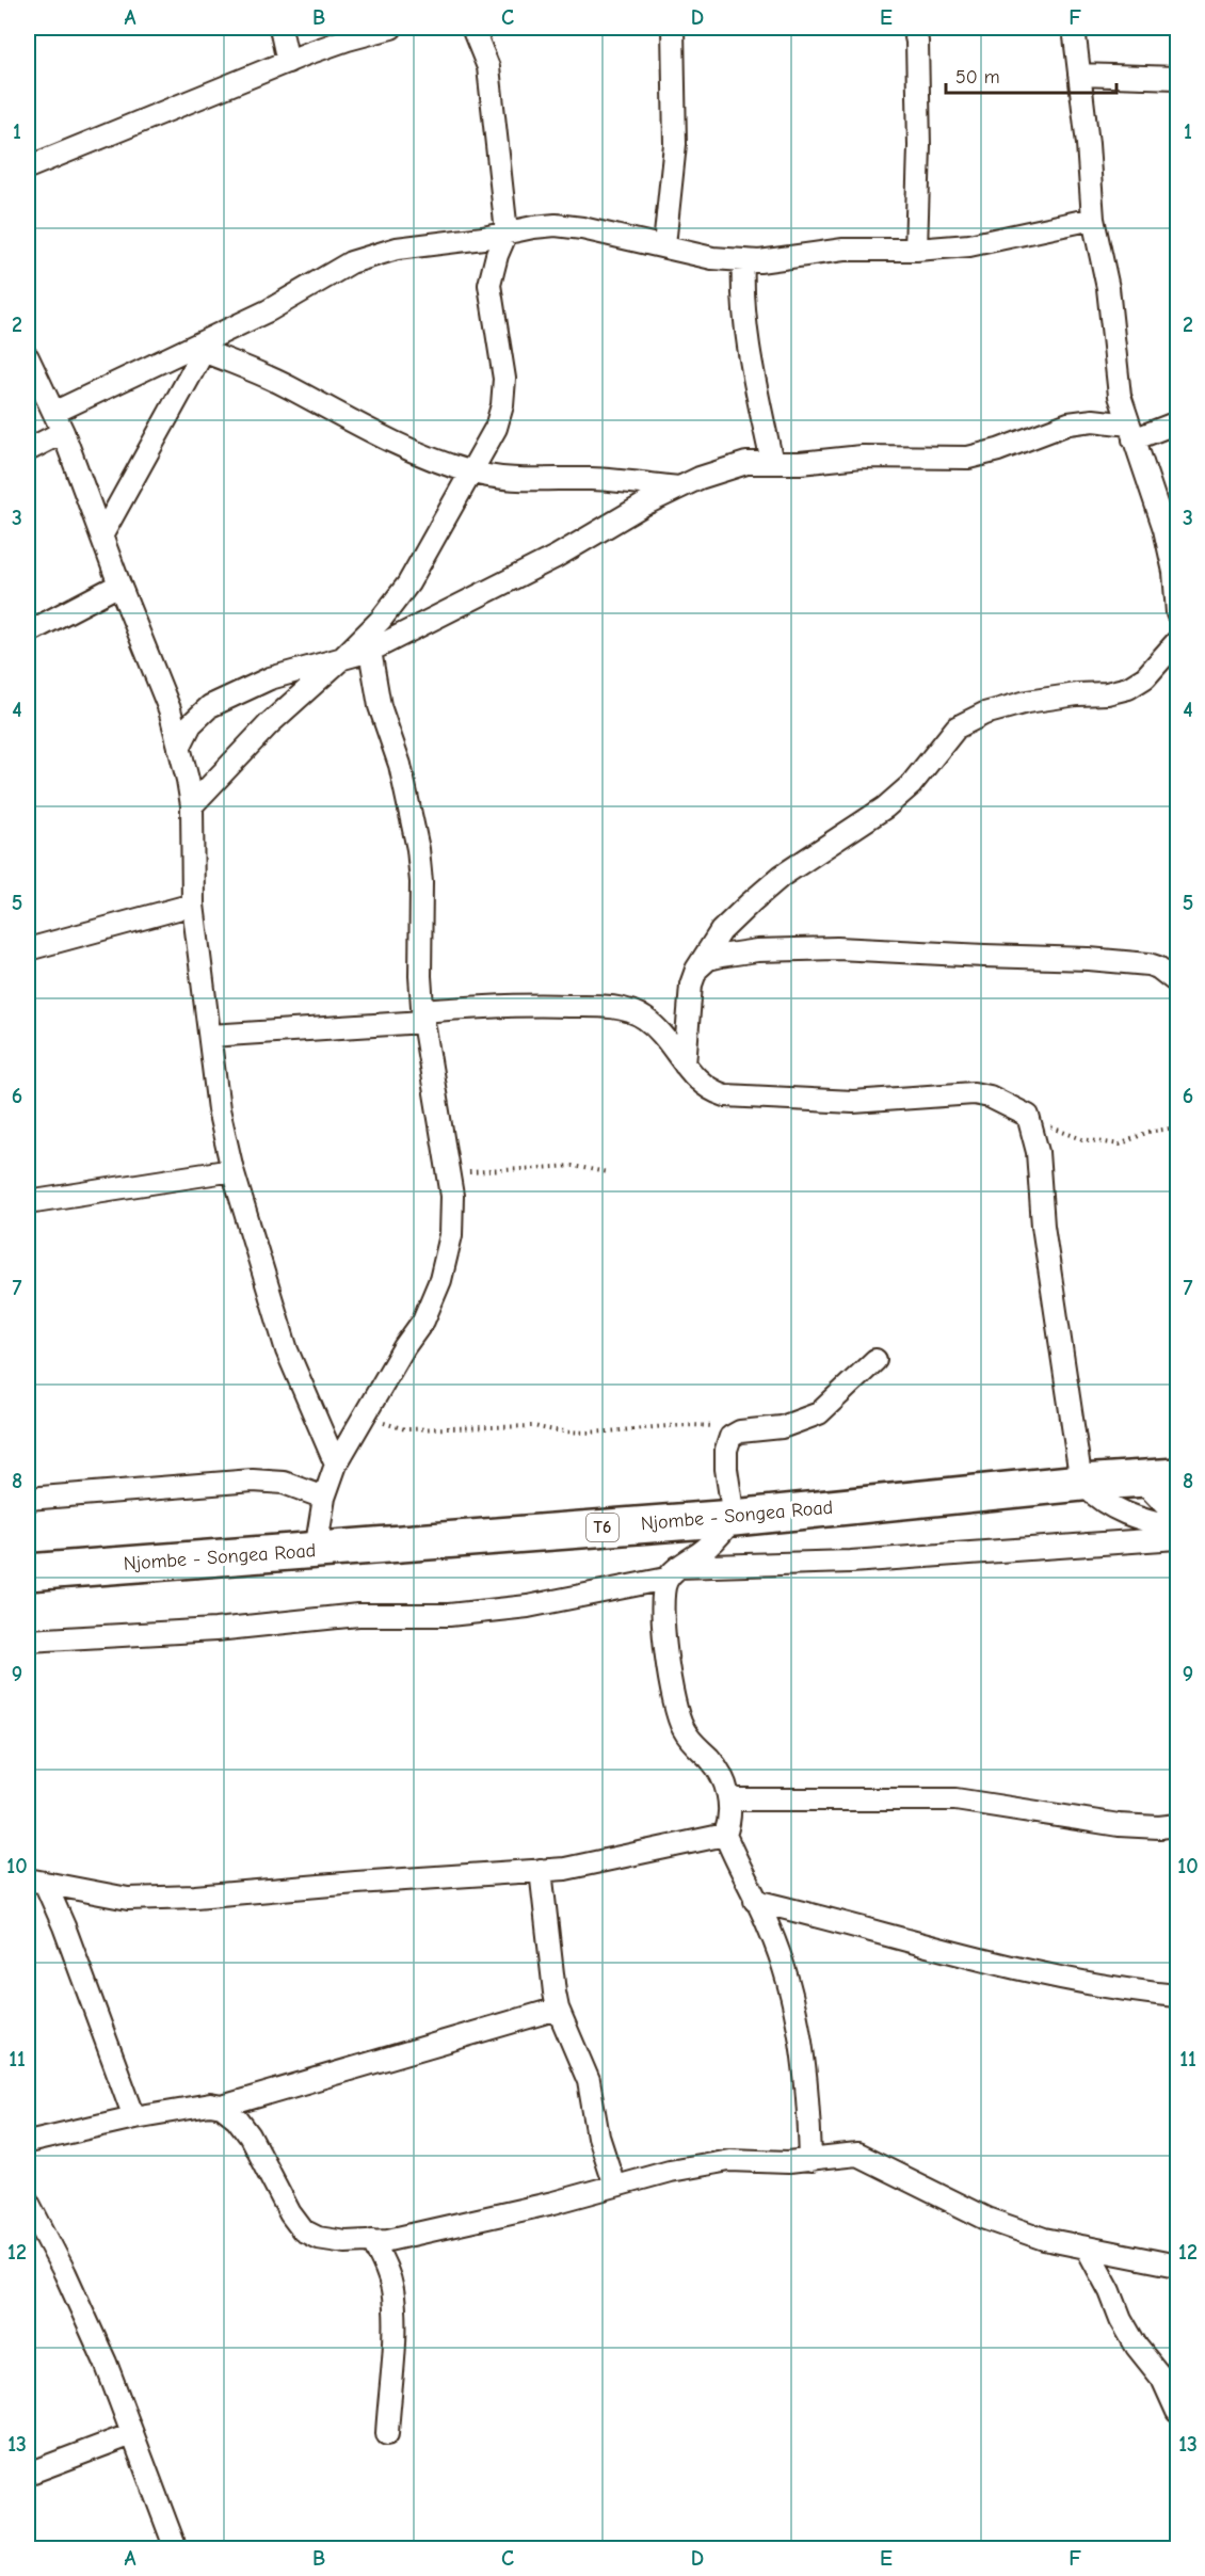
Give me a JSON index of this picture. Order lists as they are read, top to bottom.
{
  "streets": {
    "highway": ["Njombe - Songea Road", "T6"]
  },
  "scale_bar": "50 m",
  "grid": {
    "columns": [
      "A",
      "B",
      "C",
      "D",
      "E",
      "F"
    ],
    "rows": [
      "1",
      "2",
      "3",
      "4",
      "5",
      "6",
      "7",
      "8",
      "9",
      "10",
      "11",
      "12",
      "13"
    ]
  }
}
